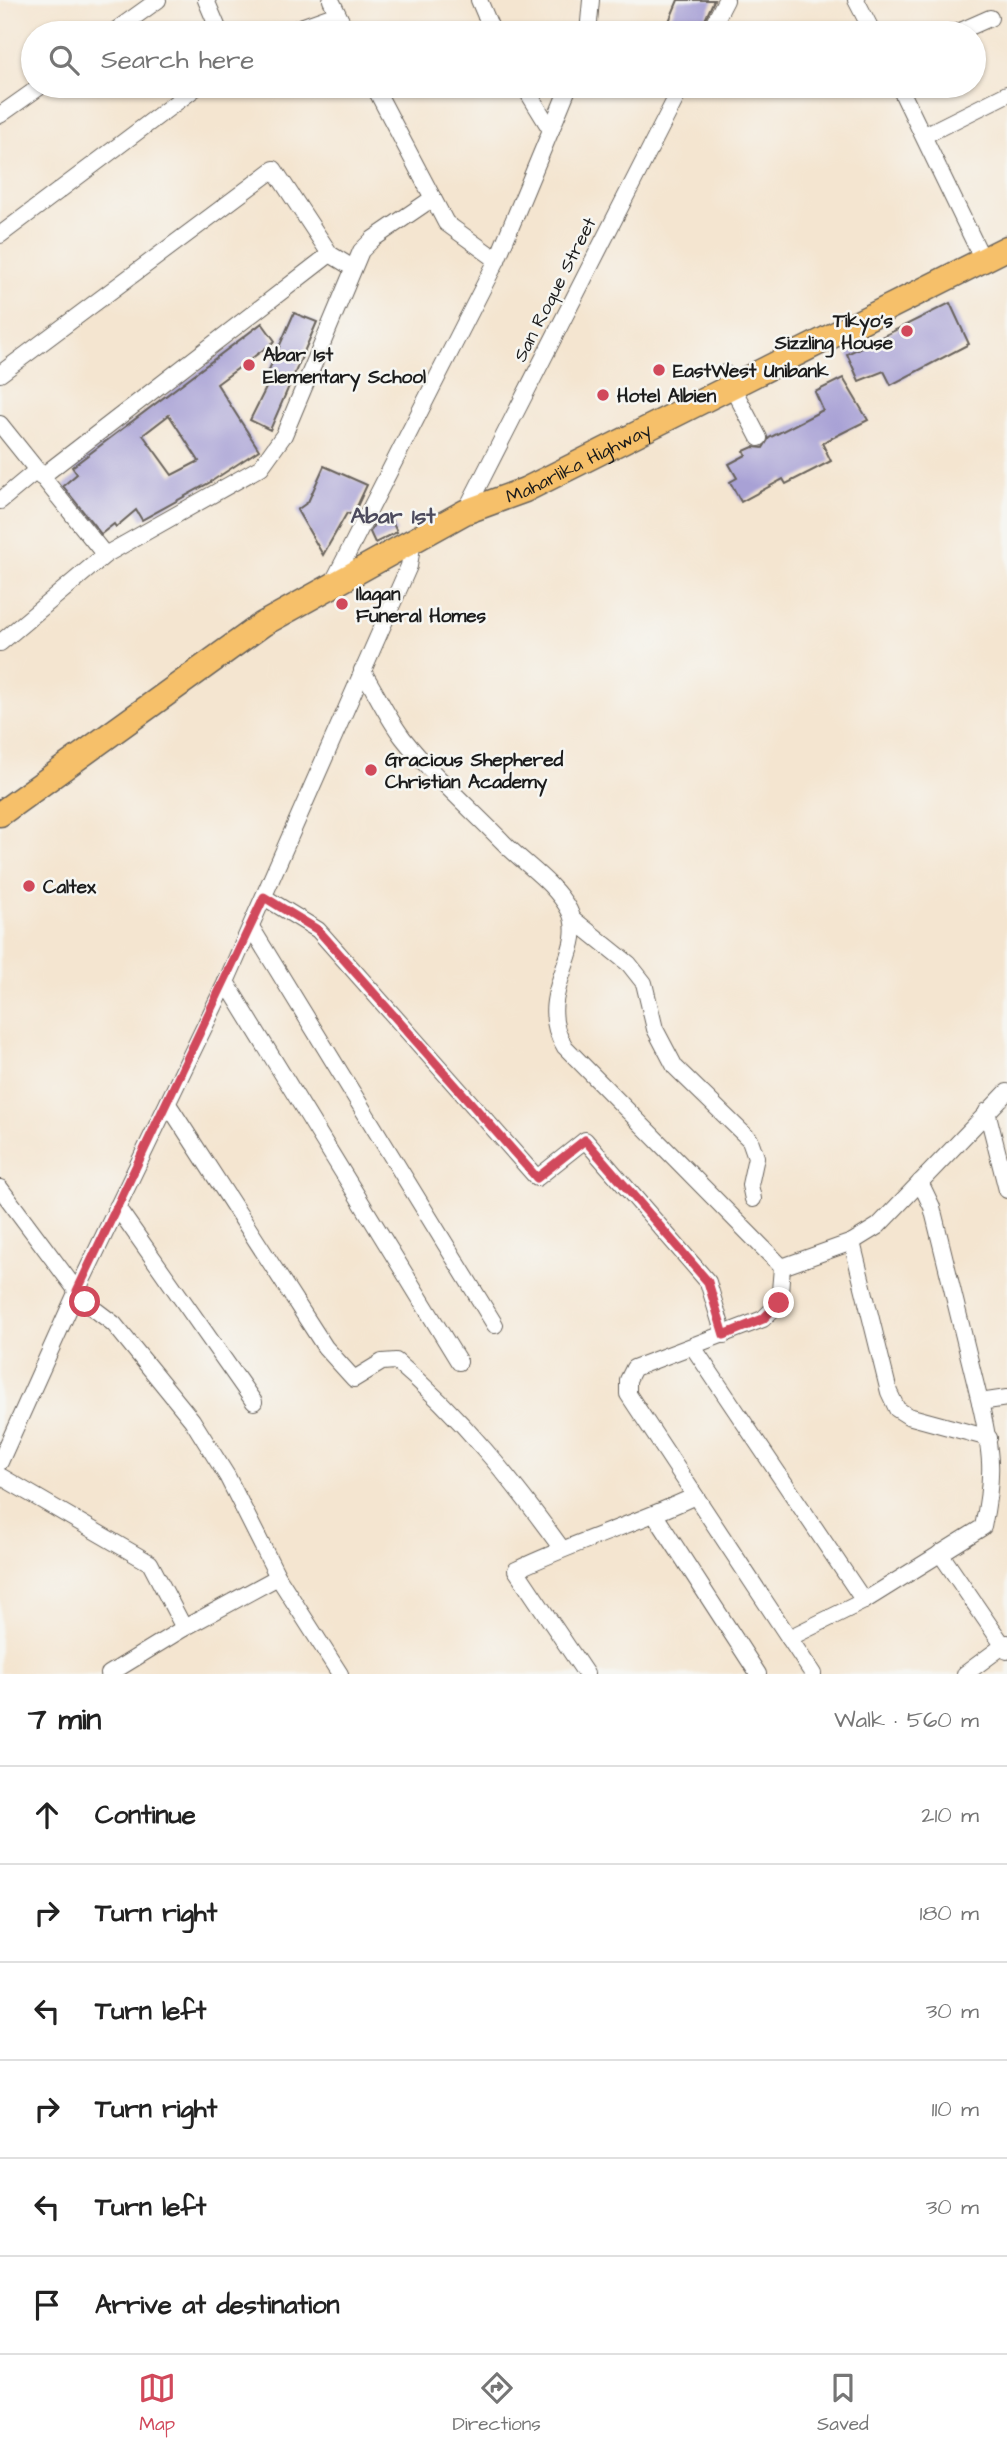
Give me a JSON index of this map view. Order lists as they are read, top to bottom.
{
  "streets": {
    "highway": ["Maharlika Highway"],
    "street": ["San Roque Street"]
  },
  "crossings": [
    ["San Roque Street", "Maharlika Highway"]
  ],
  "districts": ["Abar 1st"],
  "places": [
    "Tikyo's Sizzling House",
    "Abar 1st Elementary School",
    "EastWest Unibank",
    "Hotel Albien",
    "Ilagan Funeral Homes",
    "Gracious Shephered Christian Academy",
    "Caltex"
  ],
  "page": {
    "search": "Search here",
    "heading": ["7 min", "Walk · 560 m"],
    "list": [
      ["Continue", "210 m"],
      ["Turn right", "180 m"],
      ["Turn left", "30 m"],
      ["Turn right", "110 m"],
      ["Turn left", "30 m"],
      "Arrive at destination"
    ],
    "nav": ["Map", "Directions", "Saved"]
  }
}
